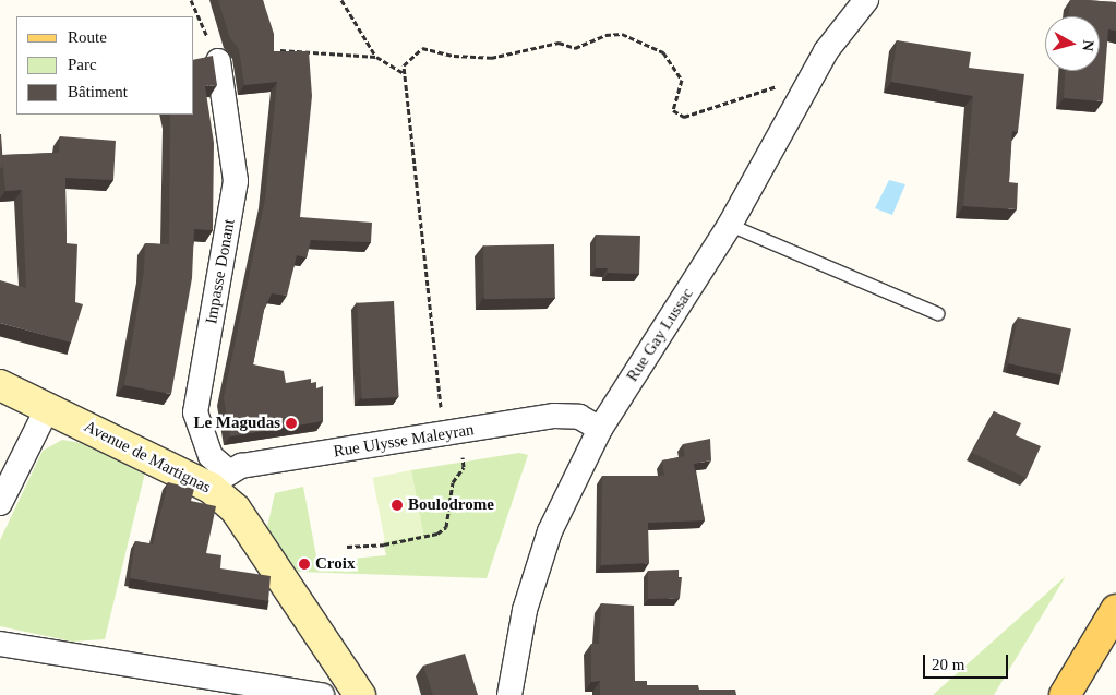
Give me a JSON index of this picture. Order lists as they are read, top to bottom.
{
  "streets": {
    "street": [
      "Impasse Donant",
      "Rue Gay Lussac",
      "Rue Ulysse Maleyran",
      "Avenue de Martignas"
    ]
  },
  "crossings": [
    ["Impasse Donant", "Rue Ulysse Maleyran"],
    ["Impasse Donant", "Avenue de Martignas"],
    ["Rue Gay Lussac", "Rue Ulysse Maleyran"],
    ["Rue Ulysse Maleyran", "Avenue de Martignas"]
  ],
  "places": ["Le Magudas", "Boulodrome", "Croix"],
  "legend": ["Route", "Parc", "Bâtiment"],
  "scale_bar": "20 m",
  "north": "right"
}
